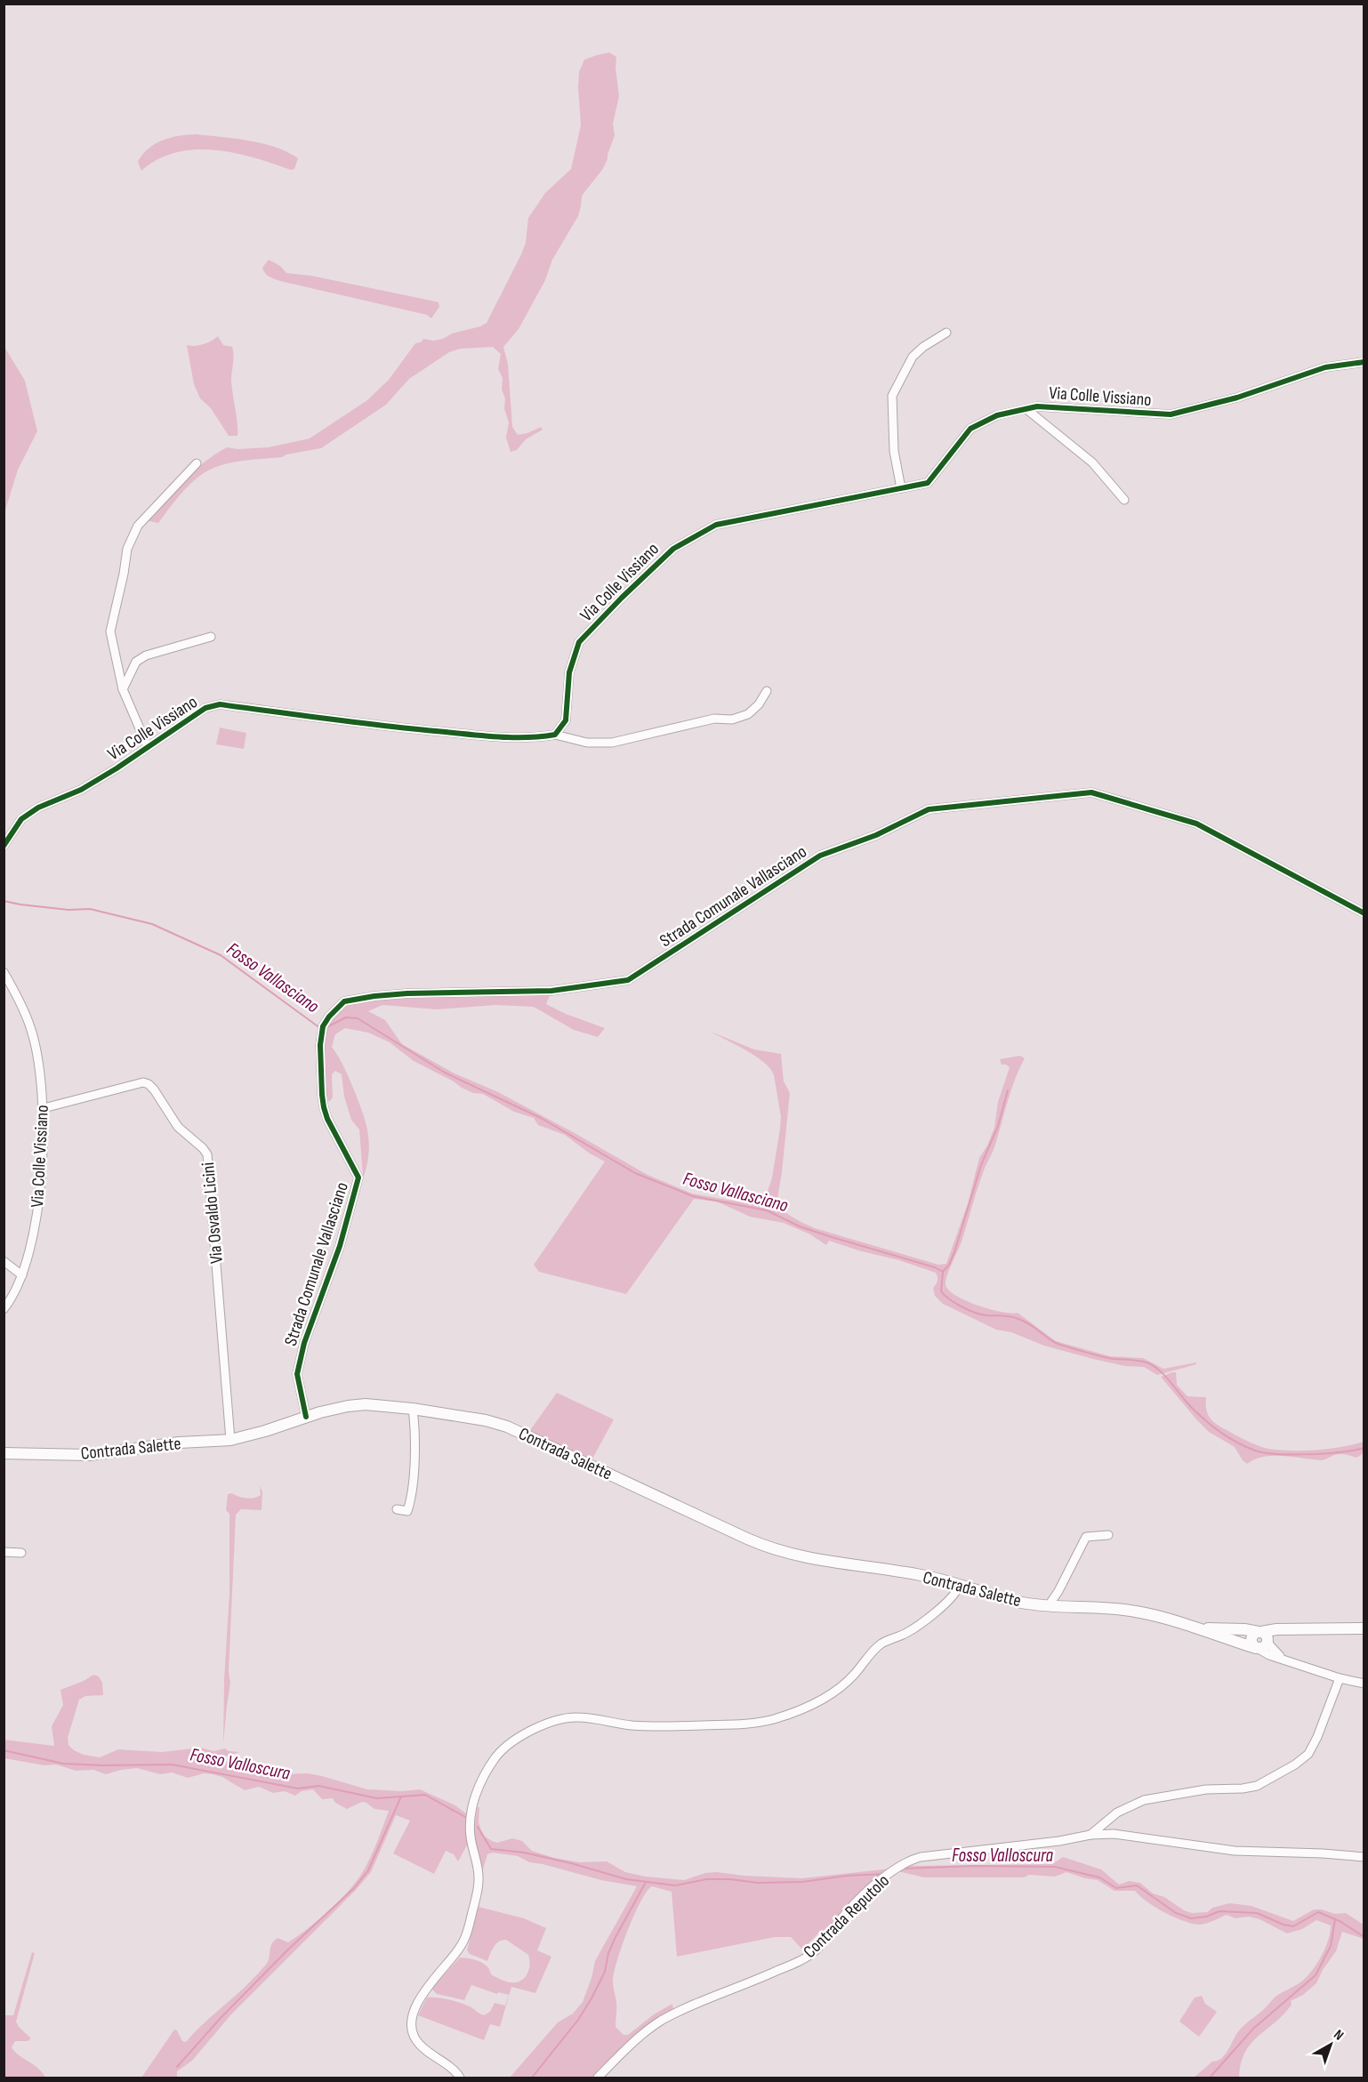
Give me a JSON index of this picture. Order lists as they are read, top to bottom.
{
  "streets": {
    "main road": ["Contrada Salette"],
    "street": [
      "Via Colle Vissiano",
      "Strada Comunale Vallasciano",
      "Via Osvaldo Licini",
      "Contrada Reputolo"
    ]
  },
  "crossings": [
    ["Via Colle Vissiano", "Via Osvaldo Licini"],
    ["Strada Comunale Vallasciano", "Contrada Salette"],
    ["Via Osvaldo Licini", "Contrada Salette"]
  ],
  "water": ["Fosso Vallasciano", "Fosso Valloscura"],
  "north": "top right"
}
